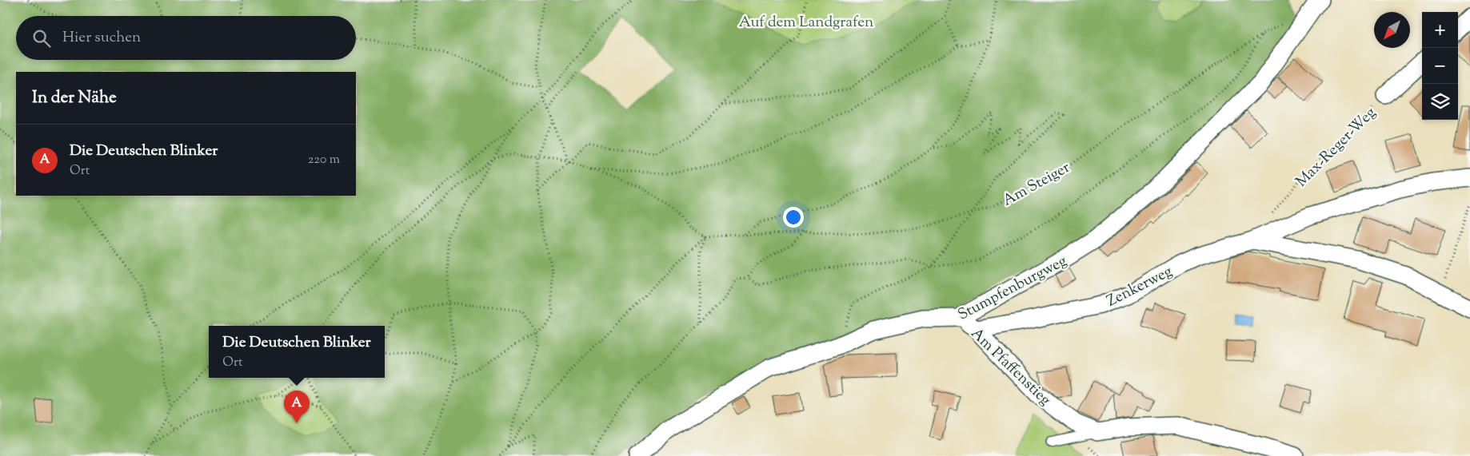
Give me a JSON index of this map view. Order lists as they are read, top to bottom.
{
  "streets": {
    "street": [
      "Max-Reger-Weg",
      "Zenkerweg",
      "Stumpfenburgweg",
      "Am Pfaffenstieg"
    ],
    "path": ["Am Steiger"]
  },
  "crossings": [
    ["Zenkerweg", "Am Pfaffenstieg"],
    ["Stumpfenburgweg", "Am Pfaffenstieg"]
  ],
  "parks": ["Auf dem Landgrafen"],
  "north": "bottom left",
  "page": {
    "map_buttons": ["+", "−"],
    "search": "Hier suchen",
    "heading": "In der Nähe",
    "list": [
      {
        "mark": "A",
        "name": "Die Deutschen Blinker",
        "note": "Ort",
        "value": "220 m"
      }
    ],
    "popup": ["Die Deutschen Blinker", "Ort"],
    "pins": "A"
  }
}
